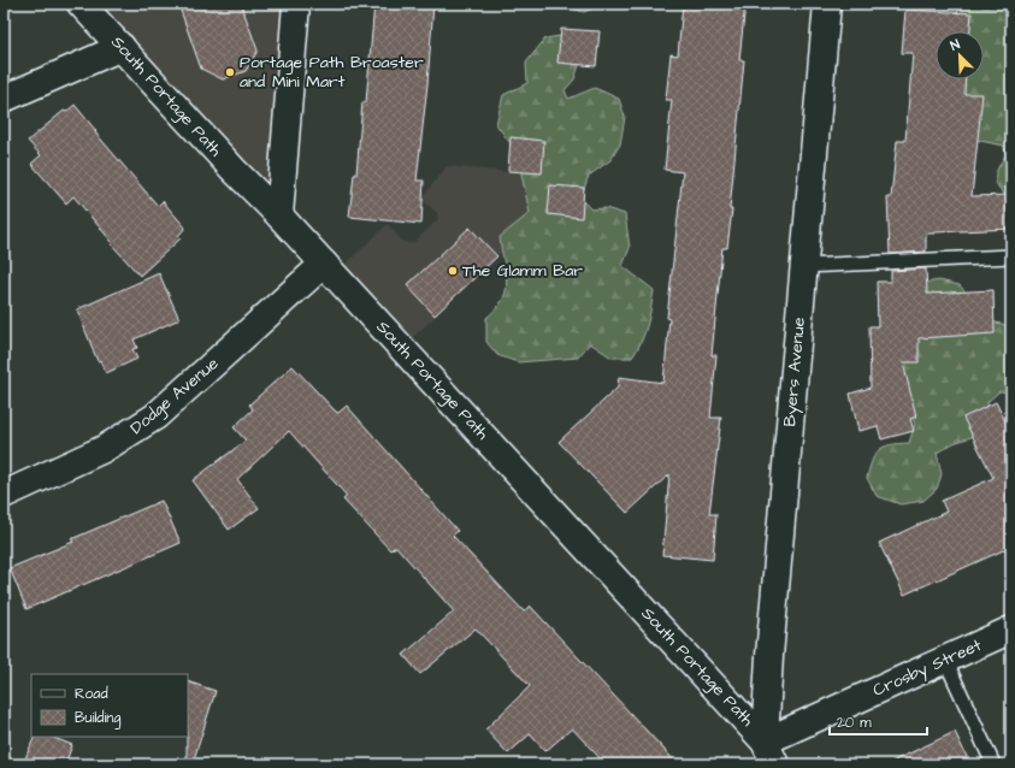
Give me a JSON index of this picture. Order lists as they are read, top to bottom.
{
  "streets": {
    "street": [
      "South Portage Path",
      "Byers Avenue",
      "Dodge Avenue",
      "Crosby Street"
    ]
  },
  "crossings": [
    ["South Portage Path", "Byers Avenue"],
    ["South Portage Path", "Dodge Avenue"],
    ["South Portage Path", "Crosby Street"],
    ["Byers Avenue", "Crosby Street"]
  ],
  "places": ["Portage Path Broaster and Mini Mart", "The Glamm Bar"],
  "legend": ["Road", "Building"],
  "scale_bar": "20 m",
  "north": "top left"
}
